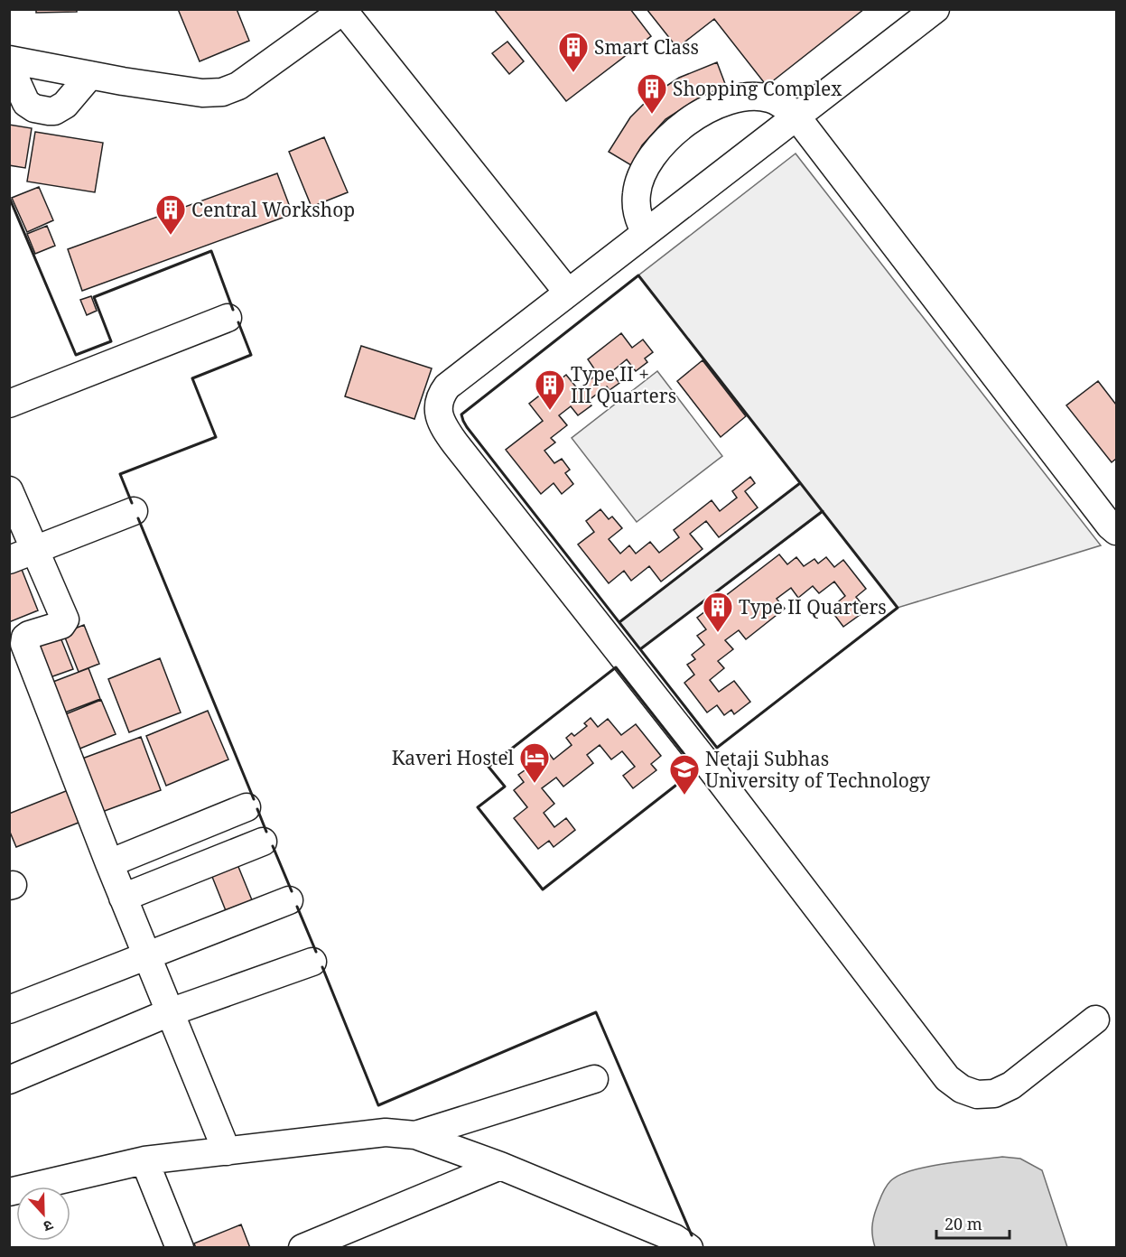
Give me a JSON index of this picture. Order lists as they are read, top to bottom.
{
  "places": {
    "building": [
      "Smart Class",
      "Shopping Complex",
      "Central Workshop",
      "Type II + III Quarters",
      "Type II Quarters"
    ],
    "hotel": ["Kaveri Hostel"],
    "school or university": ["Netaji Subhas University of Technology"]
  },
  "scale_bar": "20 m",
  "north": "bottom"
}
